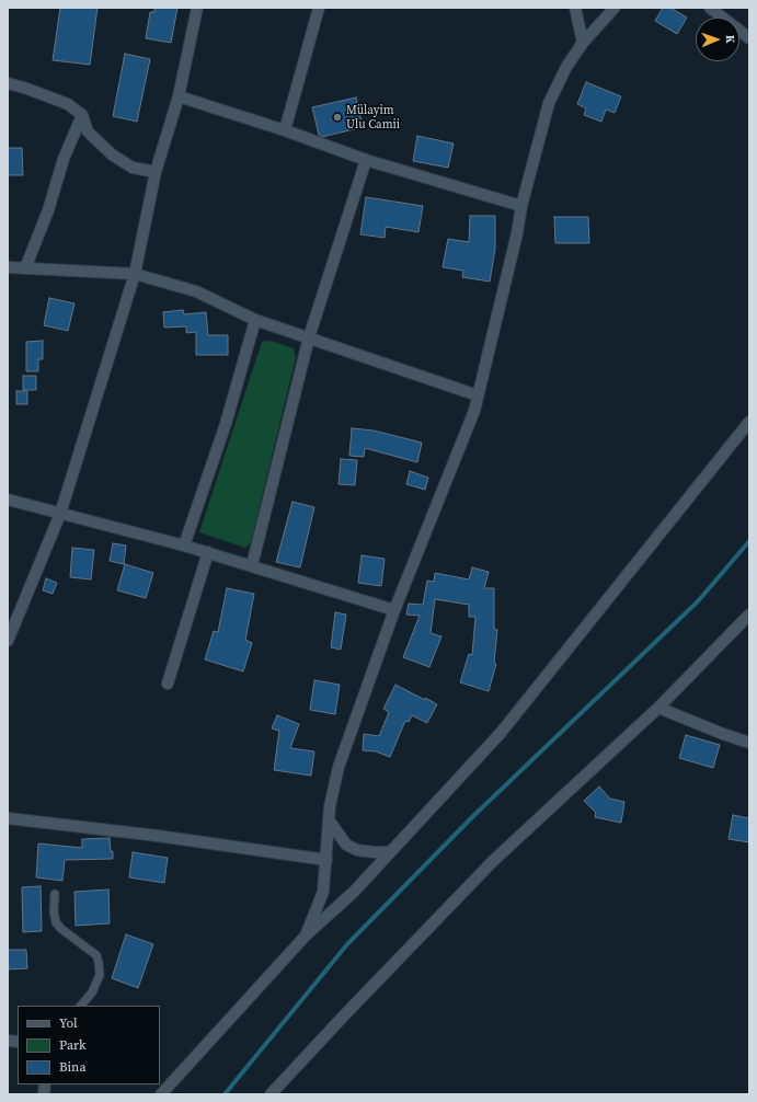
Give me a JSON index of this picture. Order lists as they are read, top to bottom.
{
  "places": ["Mülayim Ulu Camii"],
  "legend": ["Yol", "Park", "Bina"],
  "north": "right"
}
